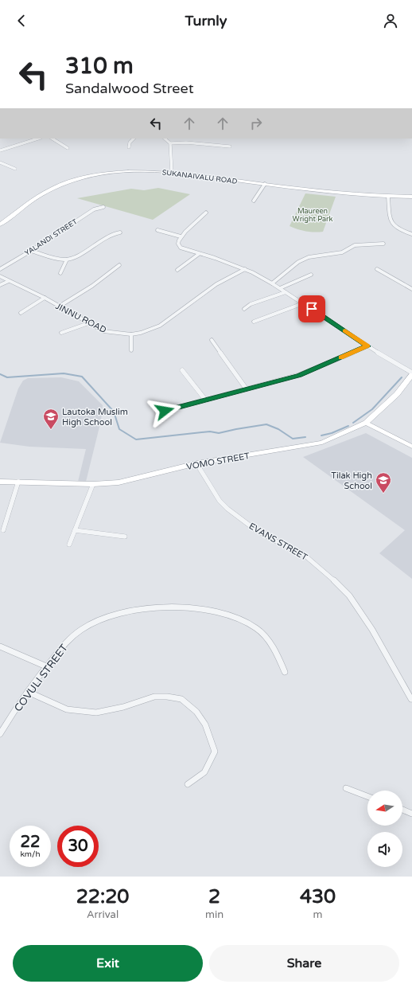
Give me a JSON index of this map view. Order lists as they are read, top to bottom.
{
  "streets": {
    "main road": ["SUKANAIVALU ROAD", "VOMO STREET"],
    "street": [
      "YALANDI STREET",
      "JINNU ROAD",
      "EVANS STREET",
      "COVULI STREET"
    ]
  },
  "crossings": [
    ["VOMO STREET", "EVANS STREET"]
  ],
  "parks": ["Maureen Wright Park"],
  "places": {
    "school or university": ["Lautoka Muslim High School", "Tilak High School"]
  },
  "north": "left",
  "page": {
    "header": "Turnly",
    "turn": ["310 m", "Sandalwood Street"],
    "speed": "22 km/h",
    "limit": "30",
    "eta": [
      "22:20",
      "Arrival",
      "2",
      "min",
      "430",
      "m"
    ],
    "buttons": ["Exit", "Share"]
  }
}
